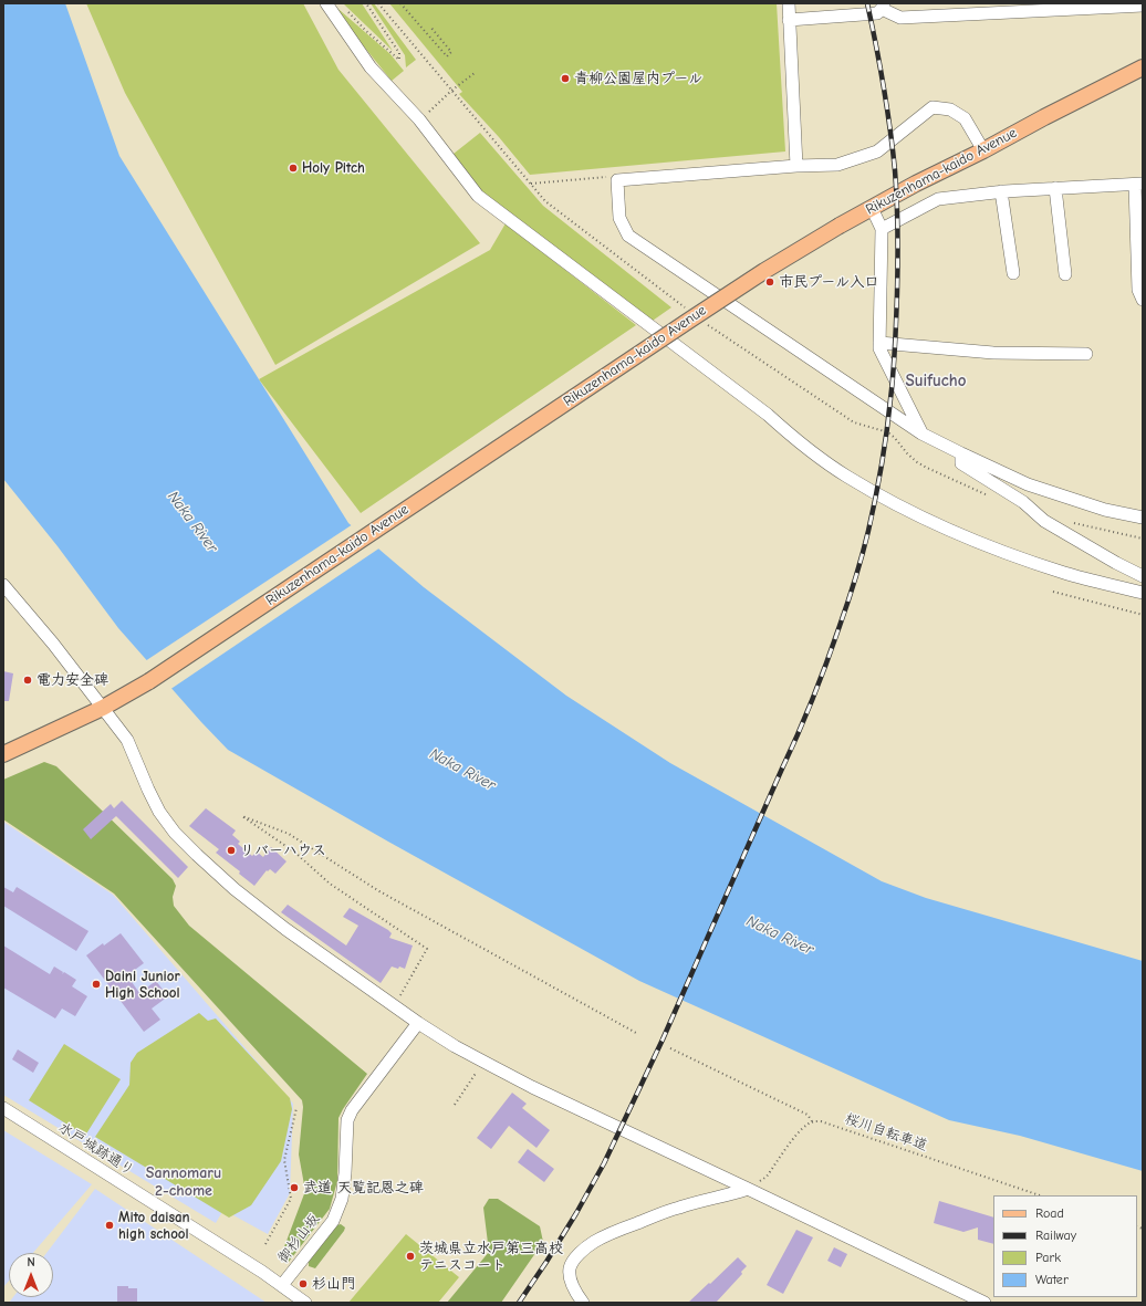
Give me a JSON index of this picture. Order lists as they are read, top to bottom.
{
  "streets": {
    "main road": ["Rikuzenhama-kaido Avenue"],
    "street": ["水戸城跡通り", "御杉山坂"],
    "path": ["桜川自転車道"]
  },
  "crossings": [
    ["水戸城跡通り", "御杉山坂"]
  ],
  "districts": ["Suifucho", "Sannomaru 2-chome"],
  "water": ["Naka River"],
  "places": [
    "青柳公園屋内プール",
    "Holy Pitch",
    "市民プール入口",
    "電力安全碑",
    "リバーハウス",
    "Daini Junior High School",
    "武道 天覧記恩之碑",
    "Mito daisan high school",
    "茨城県立水戸第三高校 テニスコート",
    "杉山門"
  ],
  "legend": [
    "Road",
    "Railway",
    "Park",
    "Water"
  ],
  "north": "top"
}
